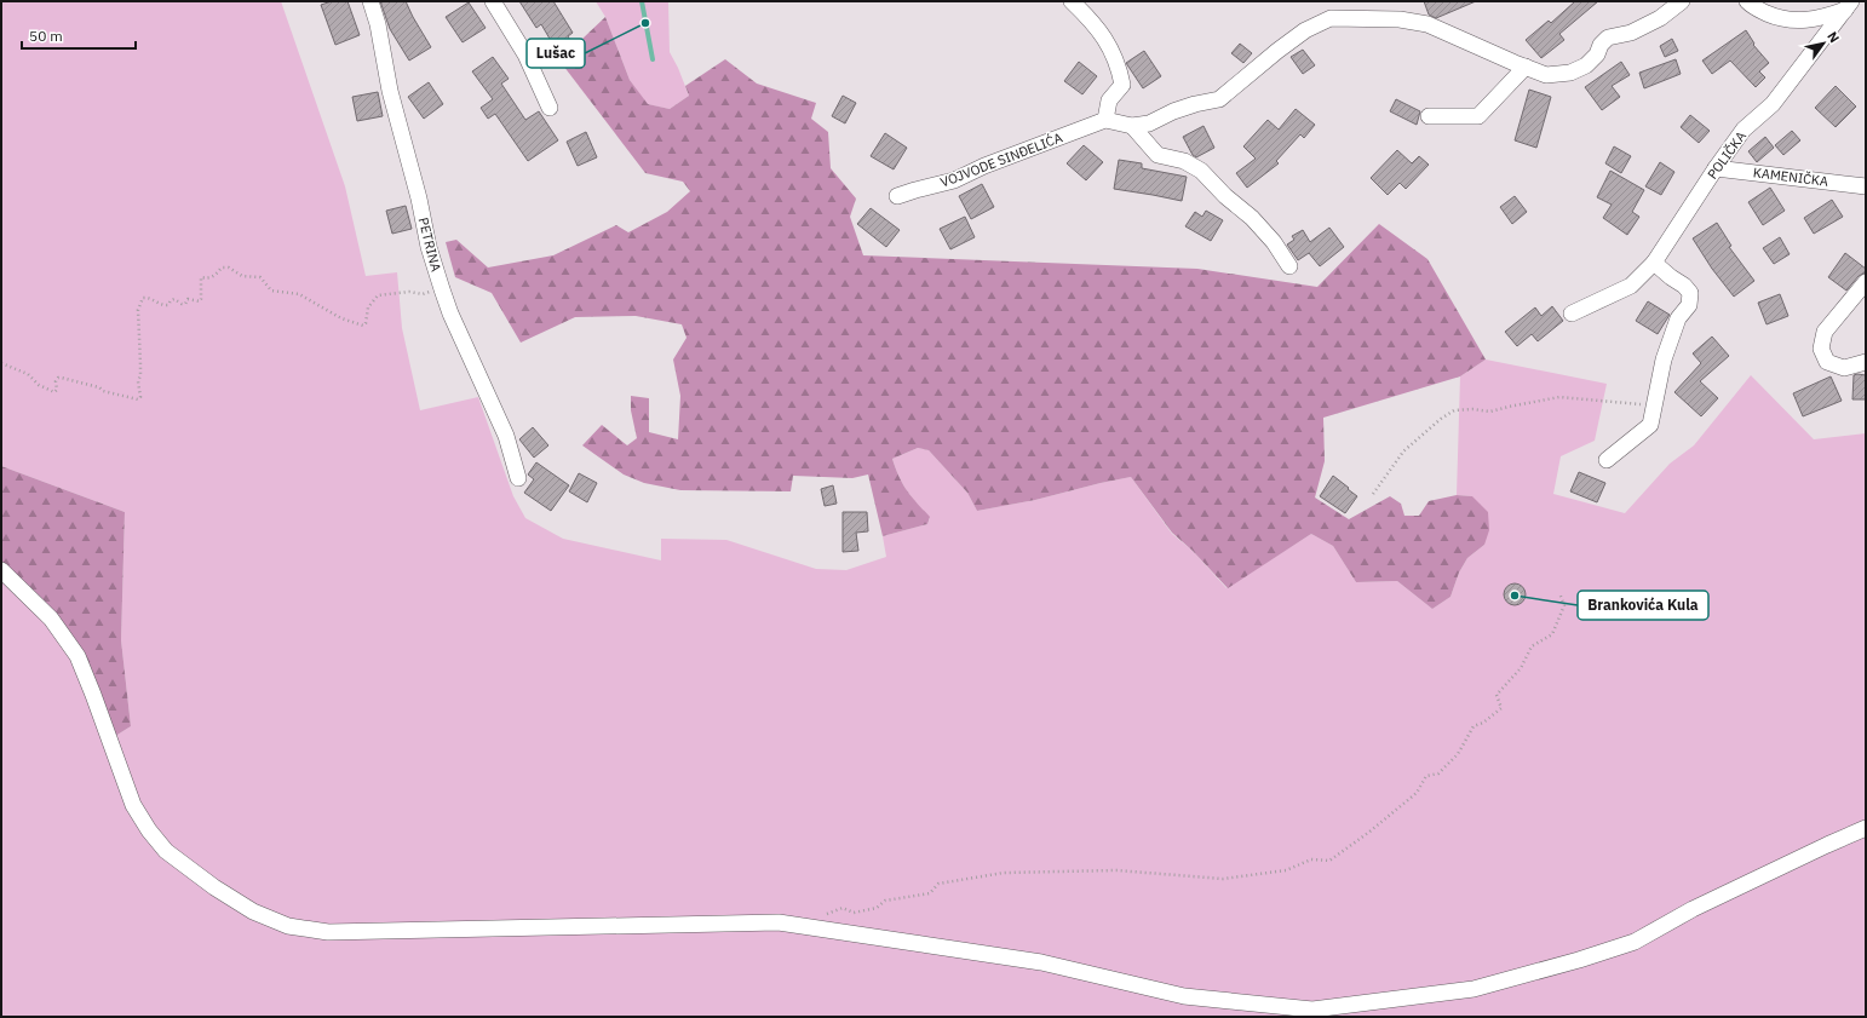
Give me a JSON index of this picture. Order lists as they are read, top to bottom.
{
  "streets": {
    "street": [
      "POLIČKA",
      "VOJVODE SINĐELIĆA",
      "KAMENIČKA",
      "PETRINA"
    ]
  },
  "crossings": [
    ["POLIČKA", "KAMENIČKA"]
  ],
  "places": ["Lušac", "Brankovića Kula"],
  "scale_bar": "50 m",
  "north": "top right"
}
